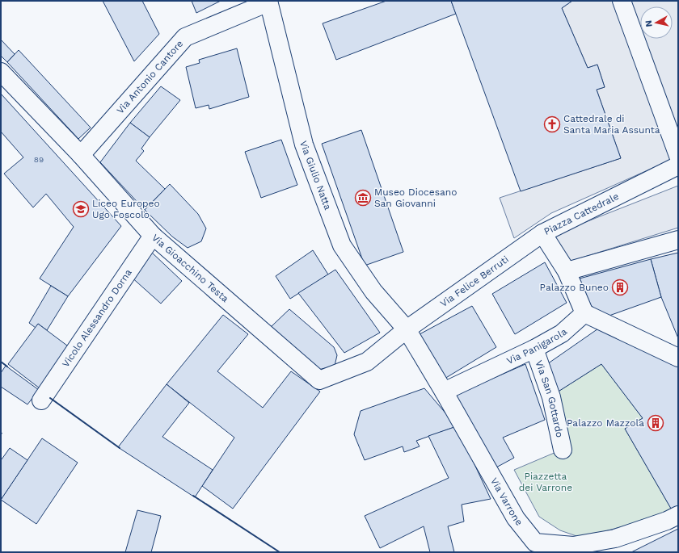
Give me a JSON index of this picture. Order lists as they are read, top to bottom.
{
  "streets": {
    "street": [
      "Via Antonio Cantore",
      "Via Giulio Natta",
      "Piazza Cattedrale",
      "Via Gioacchino Testa",
      "Via Felice Berruti",
      "Vicolo Alessandro Dorna",
      "Via Panigarola",
      "Via San Gottardo",
      "Via Varrone"
    ]
  },
  "crossings": [
    ["Via Antonio Cantore", "Via Giulio Natta"],
    ["Via Antonio Cantore", "Via Gioacchino Testa"],
    ["Via Giulio Natta", "Via Gioacchino Testa"],
    ["Via Giulio Natta", "Via Felice Berruti"],
    ["Via Giulio Natta", "Via Varrone"],
    ["Piazza Cattedrale", "Via Felice Berruti"],
    ["Via Gioacchino Testa", "Via Felice Berruti"],
    ["Via Gioacchino Testa", "Vicolo Alessandro Dorna"],
    ["Via Gioacchino Testa", "Via Varrone"],
    ["Via Felice Berruti", "Via Varrone"],
    ["Via Panigarola", "Via San Gottardo"],
    ["Via Panigarola", "Via Varrone"]
  ],
  "parks": ["Piazzetta dei Varrone"],
  "places": {
    "church": ["Cattedrale di Santa Maria Assunta"],
    "museum": ["Museo Diocesano San Giovanni"],
    "school or university": ["Liceo Europeo Ugo Foscolo"],
    "building": ["Palazzo Buneo", "Palazzo Mazzola"]
  },
  "house_numbers": ["89"],
  "north": "left"
}
